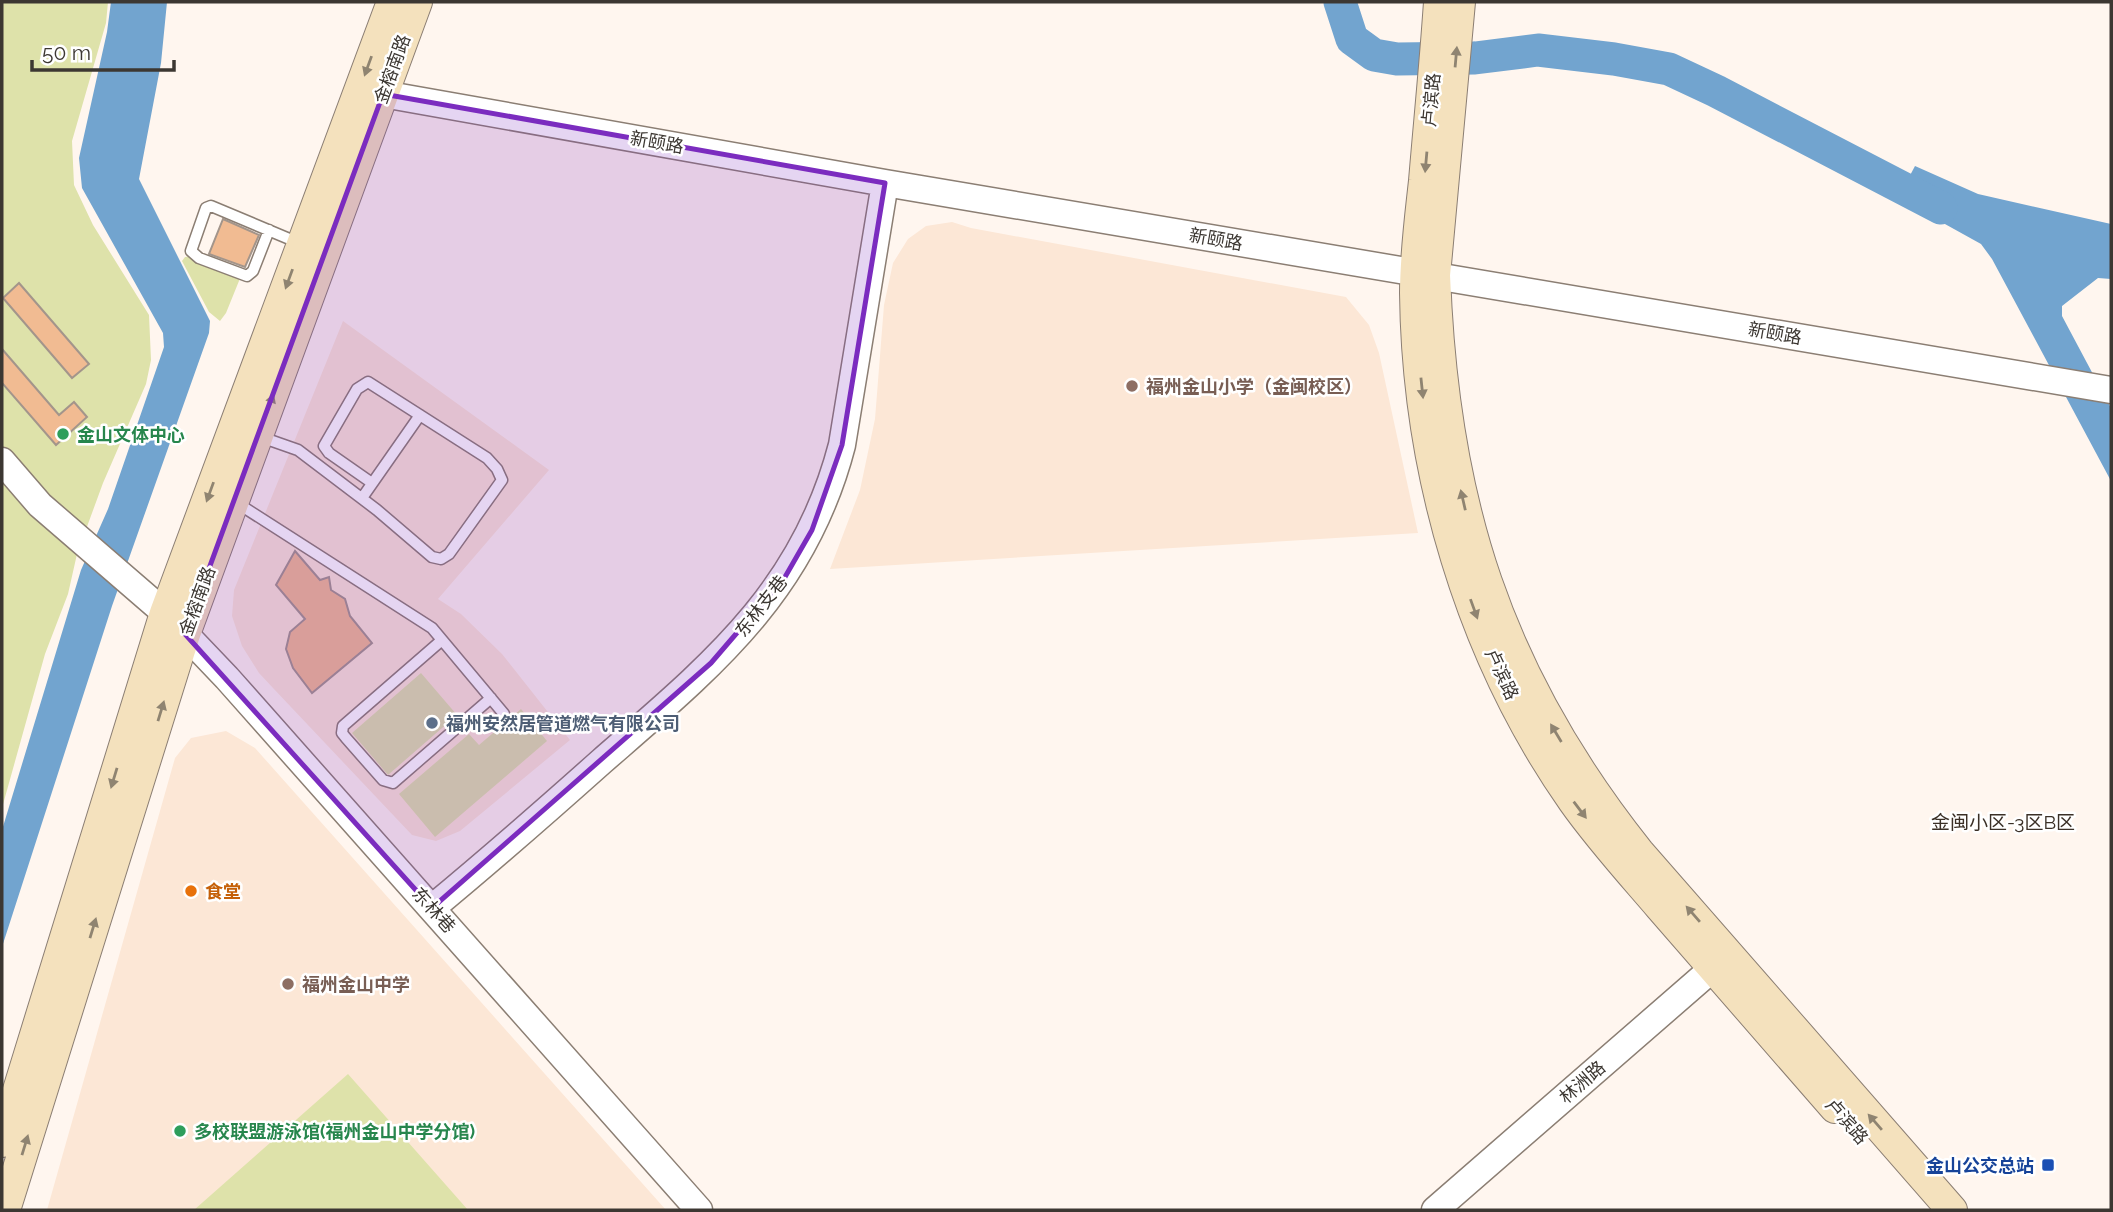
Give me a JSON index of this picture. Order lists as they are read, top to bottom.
{
  "streets": {
    "main road": ["金榕南路", "卢滨路"],
    "street": [
      "新颐路",
      "东林支巷",
      "东林巷",
      "林洲路"
    ]
  },
  "crossings": [
    ["金榕南路", "新颐路"],
    ["金榕南路", "东林巷"],
    ["卢滨路", "新颐路"],
    ["卢滨路", "林洲路"],
    ["新颐路", "东林支巷"],
    ["东林支巷", "东林巷"]
  ],
  "districts": ["金闽小区-3区B区"],
  "places": {
    "other": [
      "福州金山小学（金闽校区）",
      "金山文体中心",
      "福州安然居管道燃气有限公司",
      "食堂",
      "福州金山中学",
      "多校联盟游泳馆(福州金山中学分馆)"
    ],
    "transit": ["金山公交总站"]
  },
  "scale_bar": "50 m"
}
